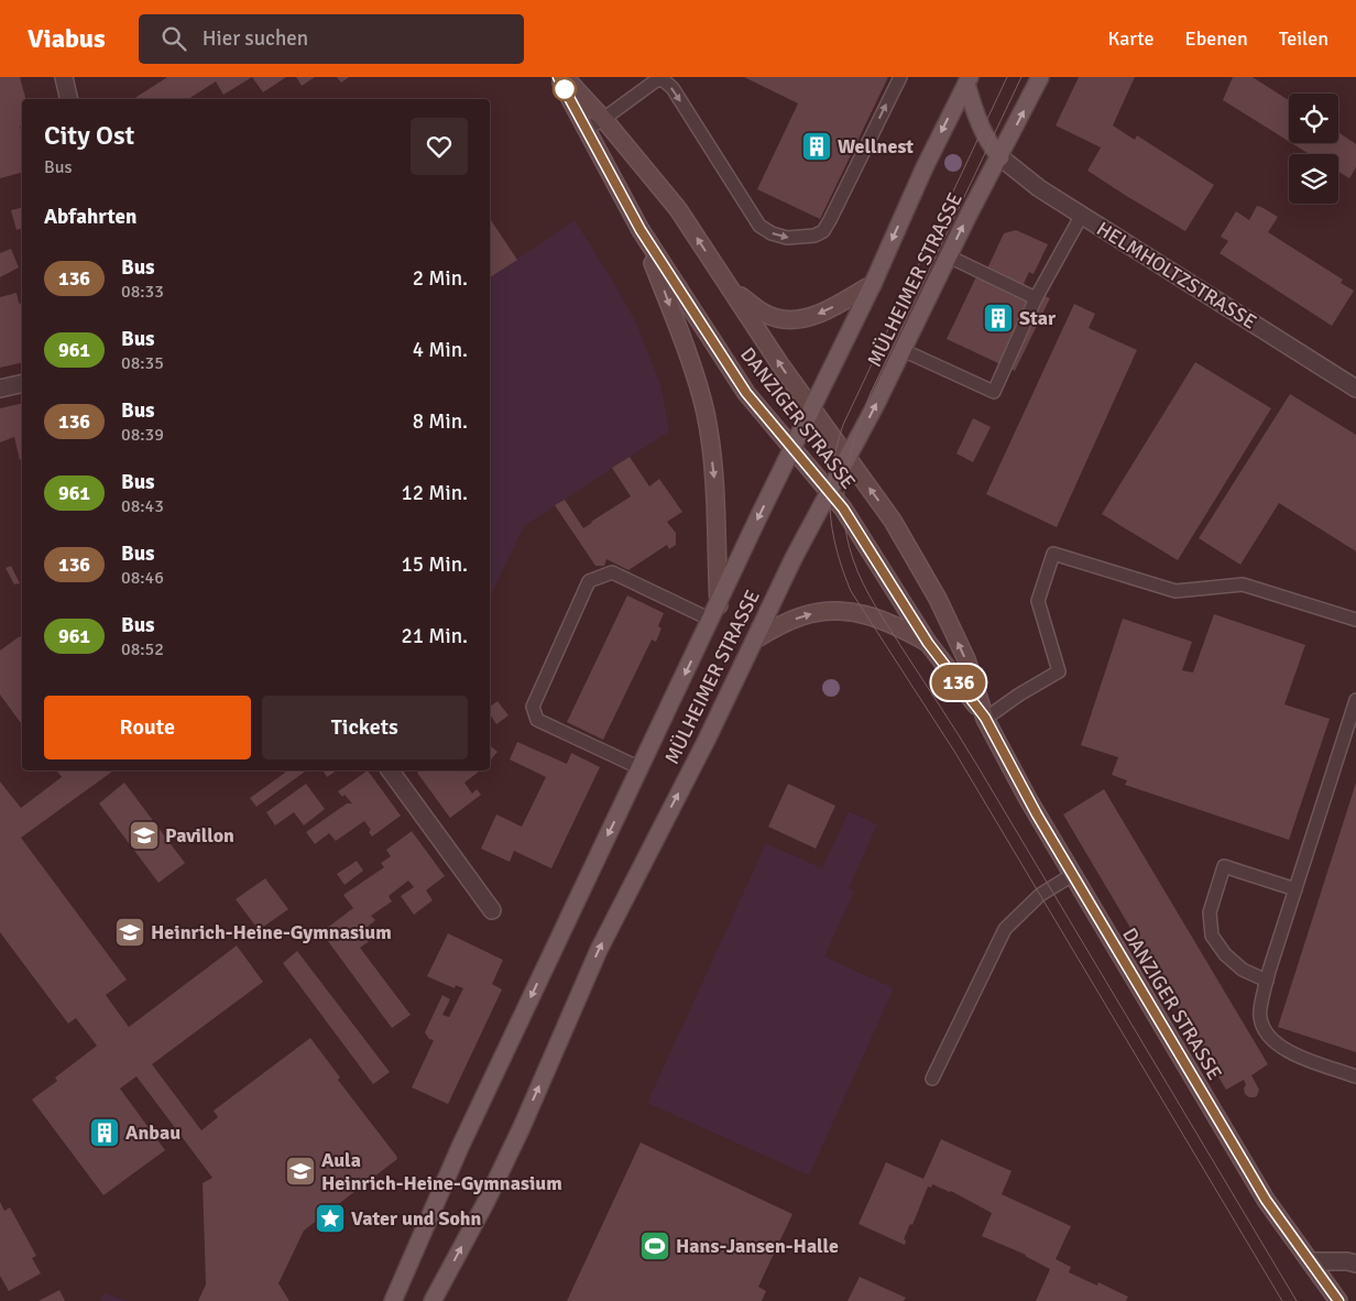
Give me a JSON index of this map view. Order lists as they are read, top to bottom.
{
  "streets": {
    "main road": ["MÜLHEIMER STRASSE", "DANZIGER STRASSE"],
    "street": ["HELMHOLTZSTRASSE"]
  },
  "crossings": [
    ["HELMHOLTZSTRASSE", "MÜLHEIMER STRASSE"],
    ["MÜLHEIMER STRASSE", "DANZIGER STRASSE"]
  ],
  "places": {
    "building": ["Wellnest", "Star", "Anbau"],
    "school or university": ["Pavillon", "Heinrich-Heine-Gymnasium", "Aula Heinrich-Heine-Gymnasium"],
    "place": ["Vater und Sohn"],
    "sports": ["Hans-Jansen-Halle"]
  },
  "lines": ["bus line 136"],
  "page": {
    "header": "Viabus",
    "search": "Hier suchen",
    "nav": ["Karte", "Ebenen", "Teilen"],
    "on_map": "136",
    "heading": [
      ["City Ost", "Bus"],
      "Abfahrten"
    ],
    "list": [
      {
        "mark": "136",
        "name": "Bus",
        "note": "08:33",
        "value": "2 Min."
      },
      {
        "mark": "961",
        "name": "Bus",
        "note": "08:35",
        "value": "4 Min."
      },
      {
        "mark": "136",
        "name": "Bus",
        "note": "08:39",
        "value": "8 Min."
      },
      {
        "mark": "961",
        "name": "Bus",
        "note": "08:43",
        "value": "12 Min."
      },
      {
        "mark": "136",
        "name": "Bus",
        "note": "08:46",
        "value": "15 Min."
      },
      {
        "mark": "961",
        "name": "Bus",
        "note": "08:52",
        "value": "21 Min."
      }
    ],
    "buttons": ["Route", "Tickets"]
  }
}
